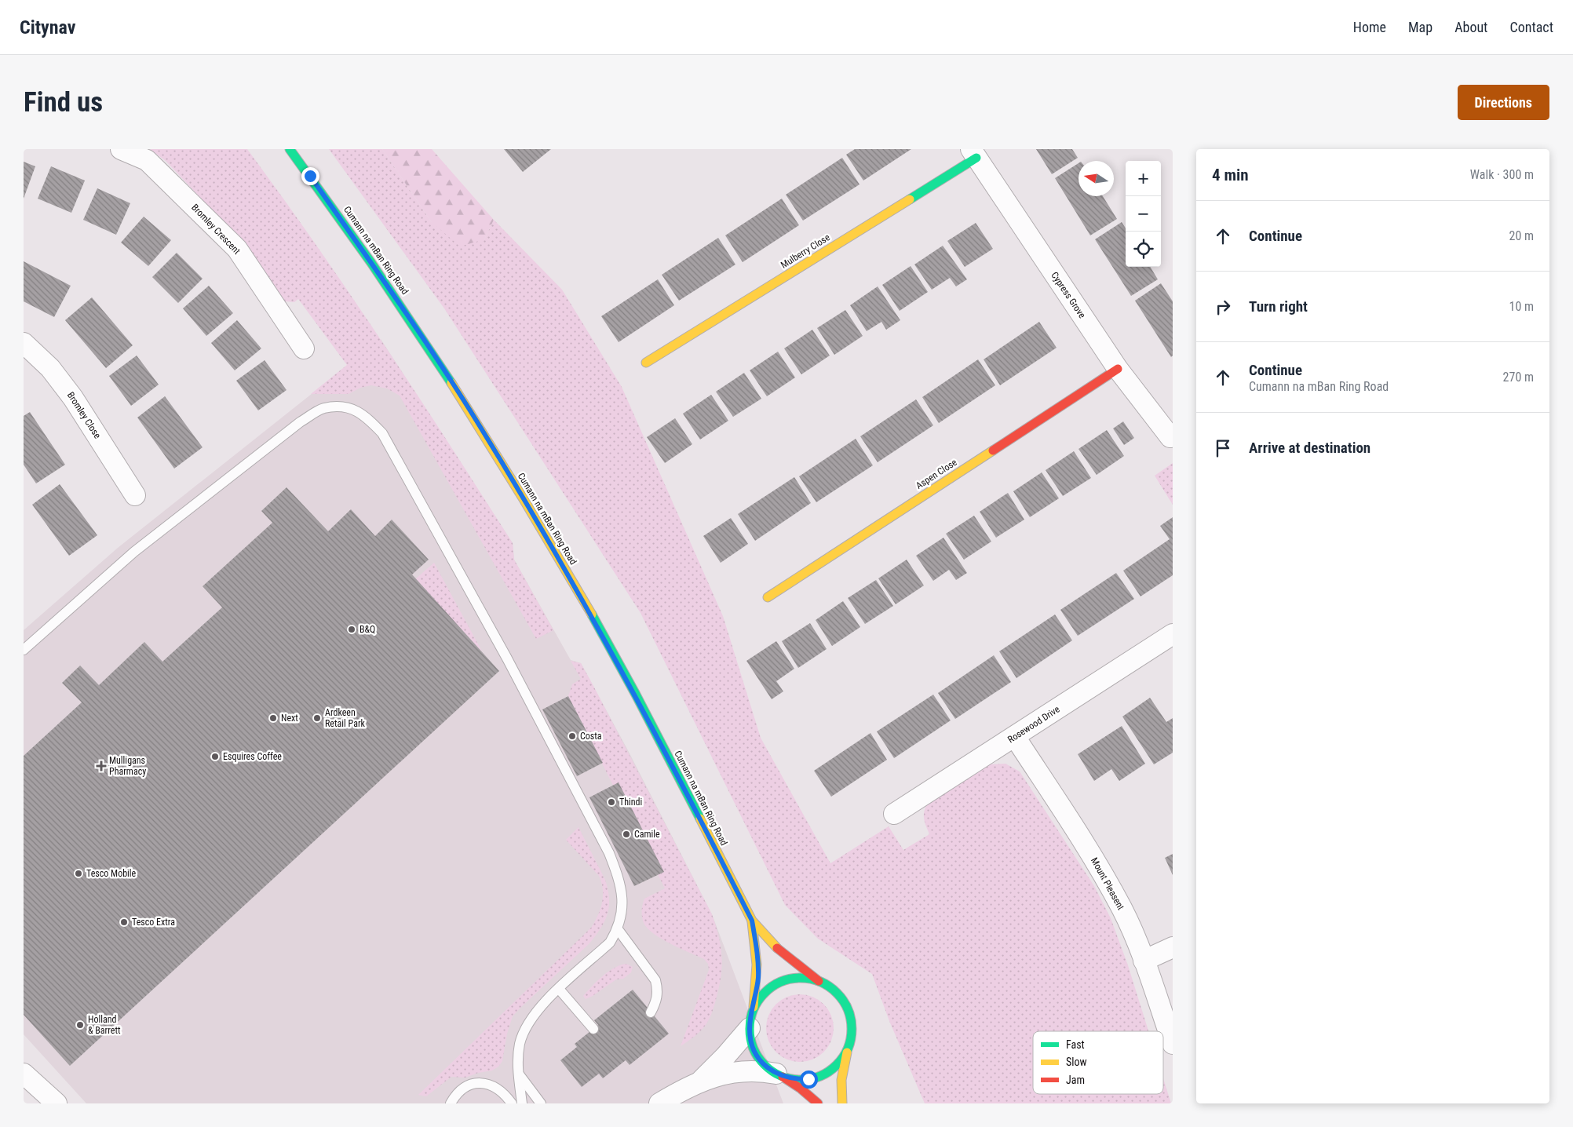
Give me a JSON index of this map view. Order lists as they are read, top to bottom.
{
  "streets": {
    "main road": ["Cumann na mBan Ring Road", "Mulberry Close", "Aspen Close"],
    "street": [
      "Bromley Crescent",
      "Cypress Grove",
      "Bromley Close",
      "Rosewood Drive",
      "Mount Pleasent"
    ]
  },
  "crossings": [
    ["Mulberry Close", "Cypress Grove"],
    ["Cypress Grove", "Aspen Close"],
    ["Rosewood Drive", "Mount Pleasent"]
  ],
  "places": {
    "other": [
      "B&Q",
      "Next",
      "Ardkeen Retail Park",
      "Costa",
      "Esquires Coffee",
      "Thindi",
      "Camile",
      "Tesco Mobile",
      "Tesco Extra",
      "Holland & Barrett"
    ],
    "health": ["Mulligans Pharmacy"]
  },
  "legend": ["Fast", "Slow", "Jam"],
  "north": "left",
  "page": {
    "header": "Citynav",
    "nav": [
      "Home",
      "Map",
      "About",
      "Contact"
    ],
    "buttons": "Directions",
    "title": "Find us",
    "heading": ["4 min", "Walk · 300 m"],
    "map_buttons": ["+", "−"],
    "list": [
      ["Continue", "20 m"],
      ["Turn right", "10 m"],
      ["Continue", "Cumann na mBan Ring Road", "270 m"],
      "Arrive at destination"
    ]
  }
}
